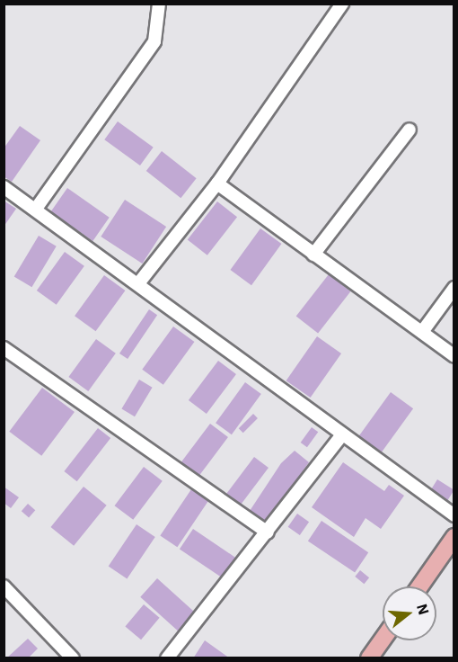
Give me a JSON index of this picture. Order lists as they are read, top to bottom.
{
  "north": "right"
}
